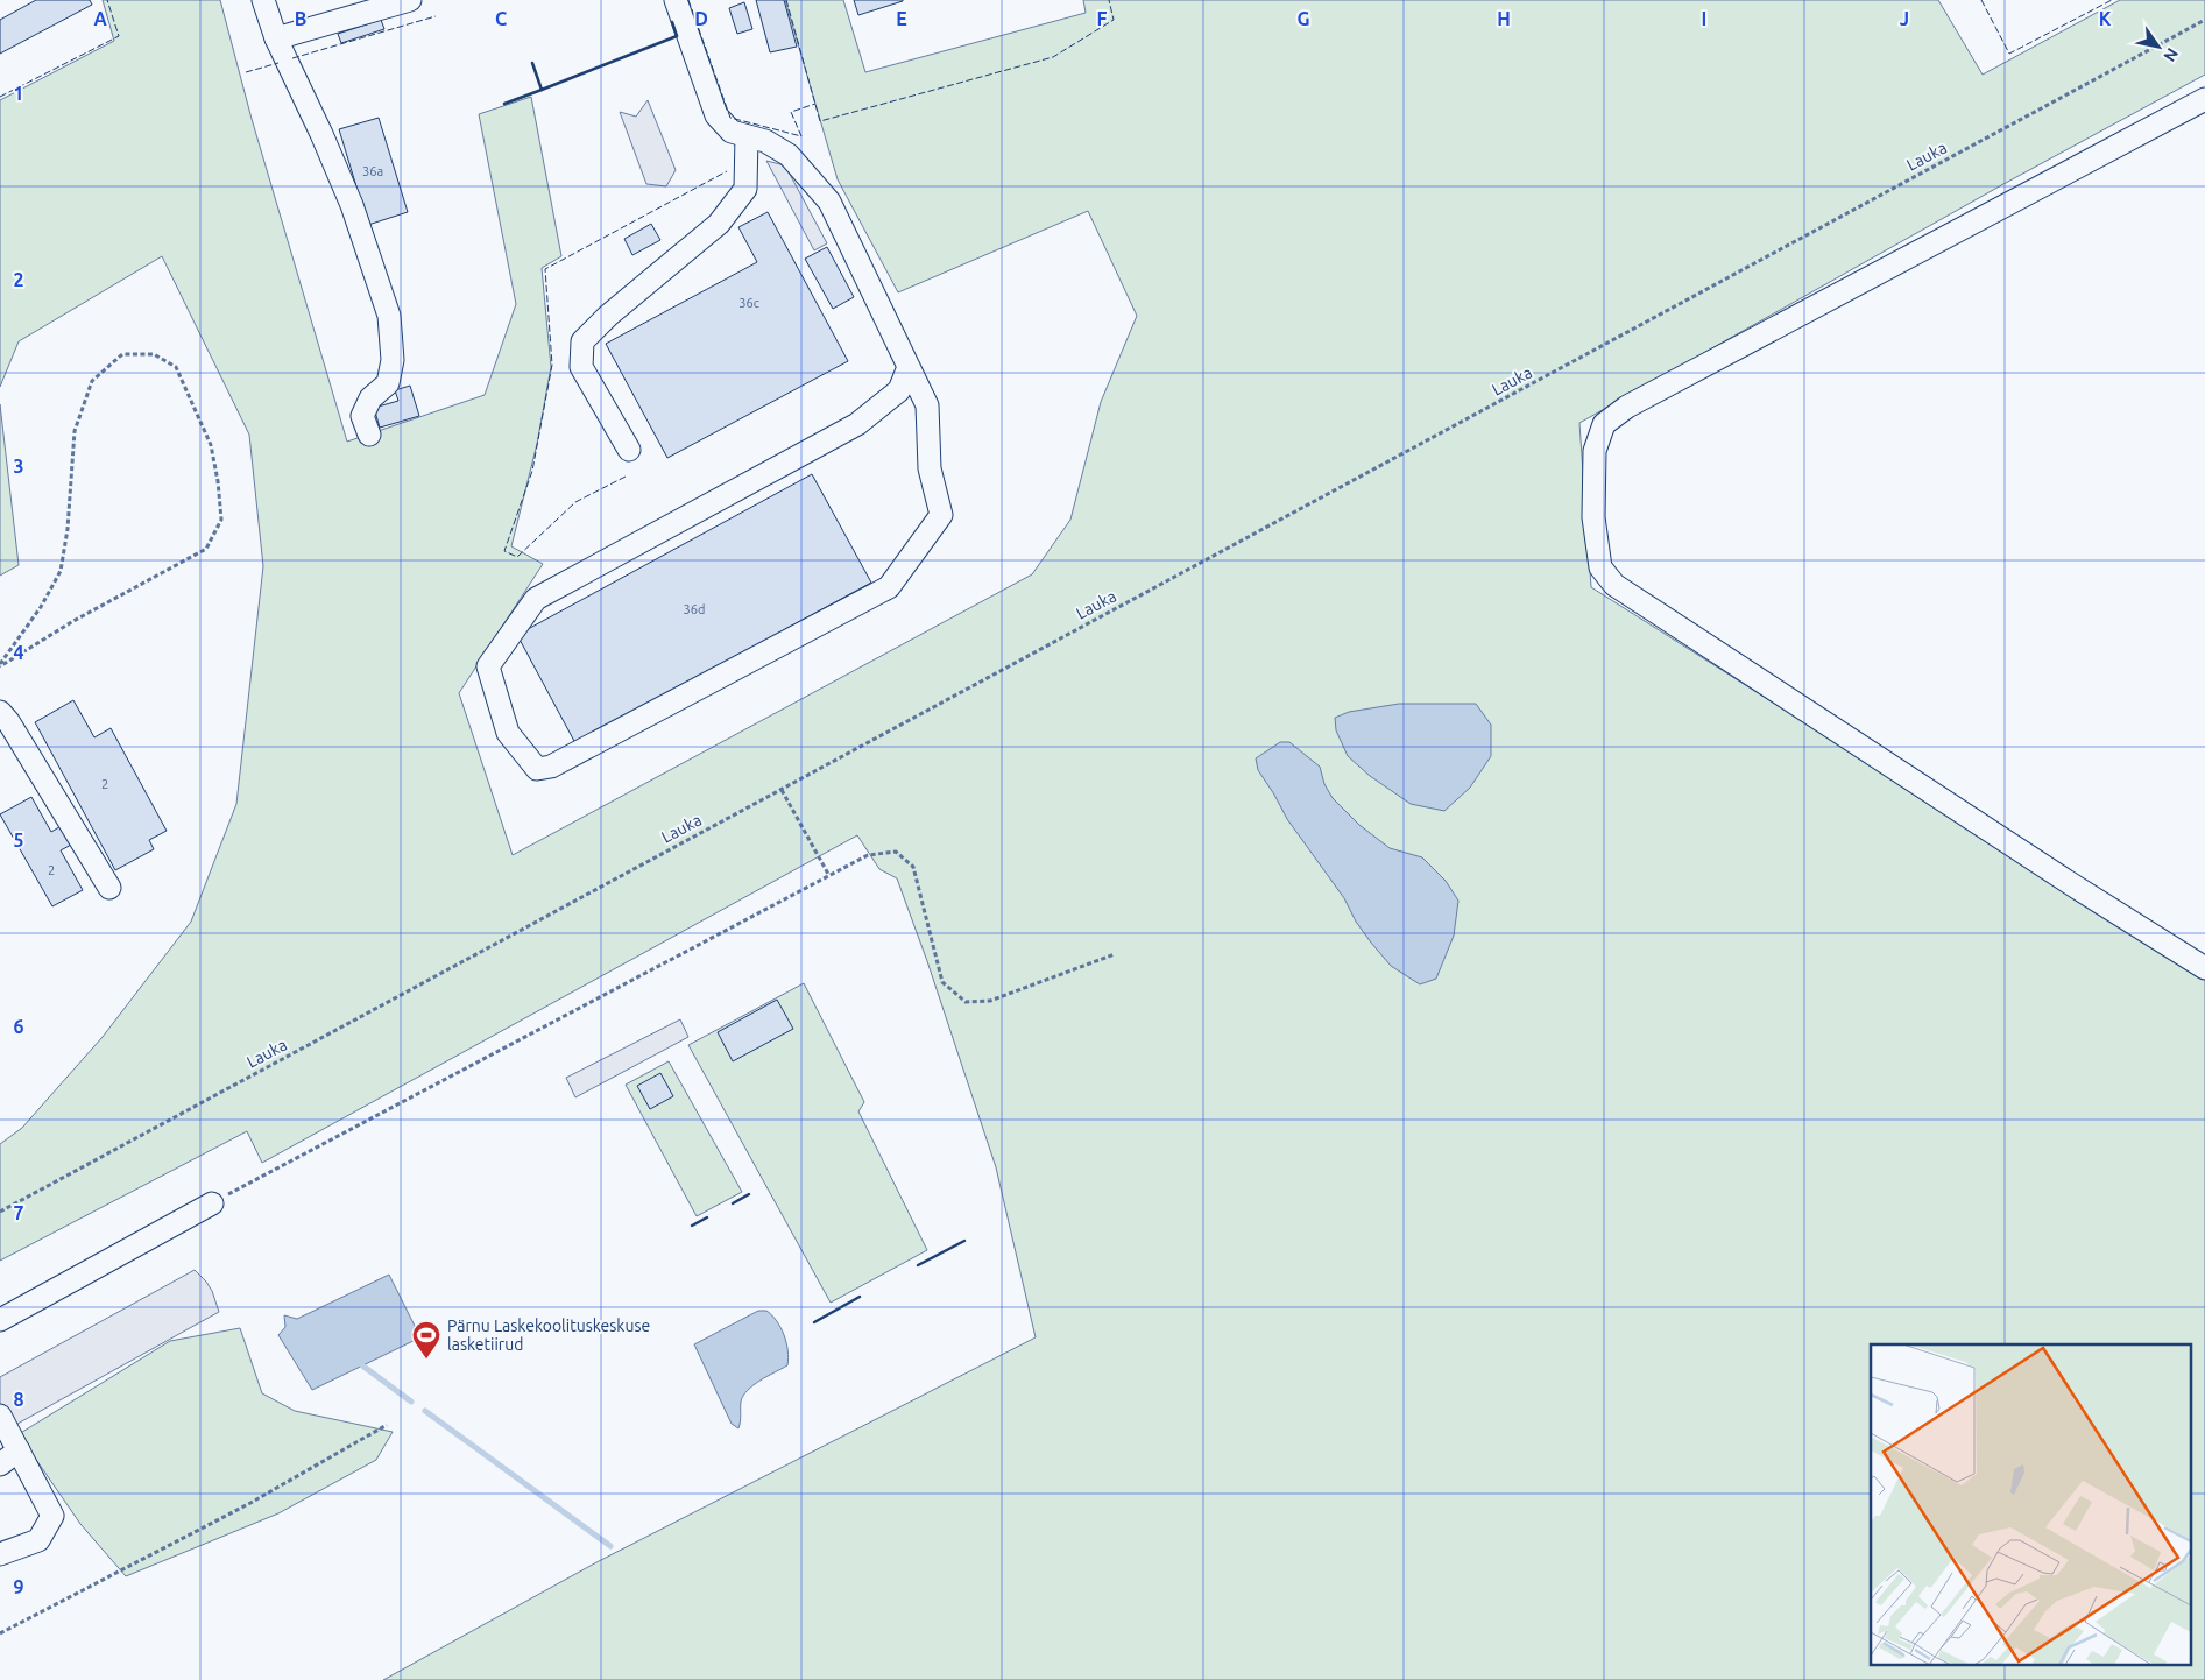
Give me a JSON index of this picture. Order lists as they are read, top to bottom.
{
  "streets": {
    "path": ["Lauka"]
  },
  "places": {
    "sports": ["Pärnu Laskekoolituskeskuse lasketiirud"]
  },
  "house_numbers": [
    "36a",
    "36c",
    "36d",
    "2",
    "2"
  ],
  "north": "bottom right",
  "grid": {
    "columns": [
      "A",
      "B",
      "C",
      "D",
      "E",
      "F",
      "G",
      "H",
      "I",
      "J",
      "K"
    ],
    "rows": [
      "1",
      "2",
      "3",
      "4",
      "5",
      "6",
      "7",
      "8",
      "9"
    ]
  }
}
